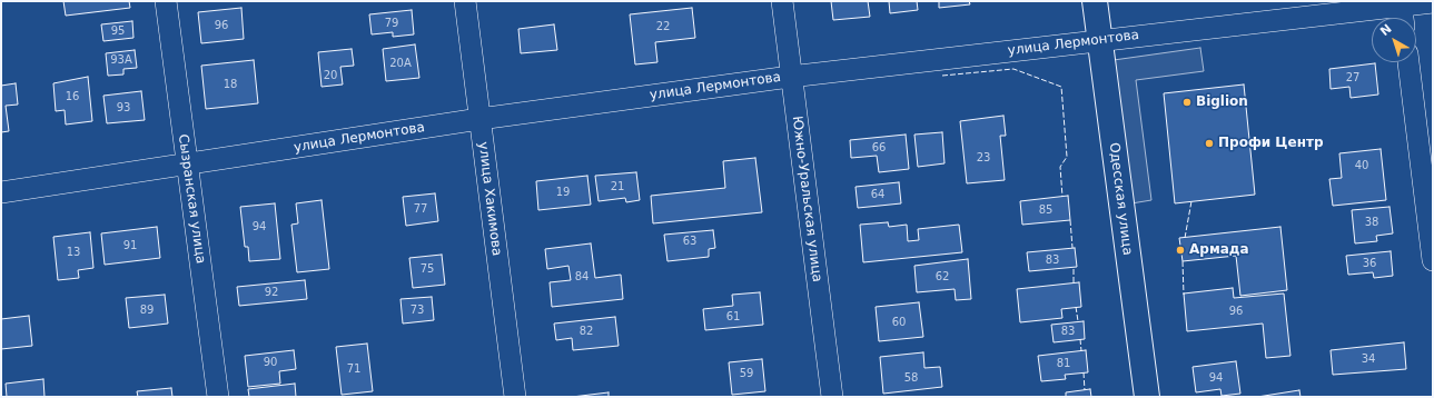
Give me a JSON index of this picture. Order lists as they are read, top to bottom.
{
  "streets": {
    "street": [
      "улица Лермонтова",
      "Сызранская улица",
      "улица Хакимова",
      "Южно-Уральская улица",
      "Одесская улица"
    ]
  },
  "crossings": [
    ["улица Лермонтова", "Сызранская улица"],
    ["улица Лермонтова", "улица Хакимова"],
    ["улица Лермонтова", "Южно-Уральская улица"],
    ["улица Лермонтова", "Одесская улица"]
  ],
  "places": ["Biglion", "Профи Центр", "Армада"],
  "house_numbers": [
    "79",
    "96",
    "22",
    "95",
    "93А",
    "20А",
    "20",
    "27",
    "18",
    "16",
    "93",
    "66",
    "23",
    "40",
    "21",
    "19",
    "64",
    "77",
    "85",
    "38",
    "94",
    "63",
    "91",
    "13",
    "83",
    "36",
    "75",
    "84",
    "62",
    "92",
    "89",
    "73",
    "96",
    "61",
    "60",
    "82",
    "83",
    "34",
    "90",
    "81",
    "71",
    "59",
    "58",
    "94"
  ],
  "north": "top left"
}
